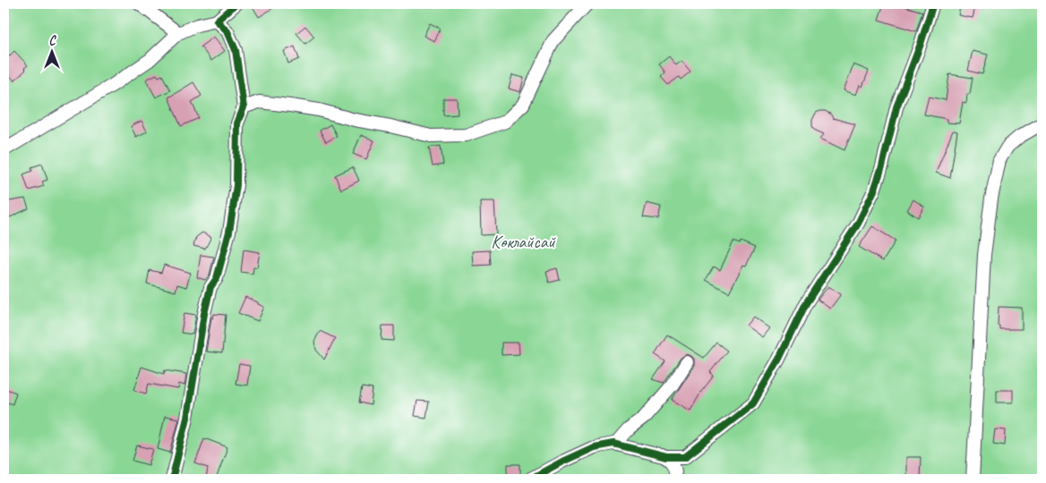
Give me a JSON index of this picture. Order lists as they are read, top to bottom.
{
  "parks": ["Көклайсай"],
  "north": "top"
}
